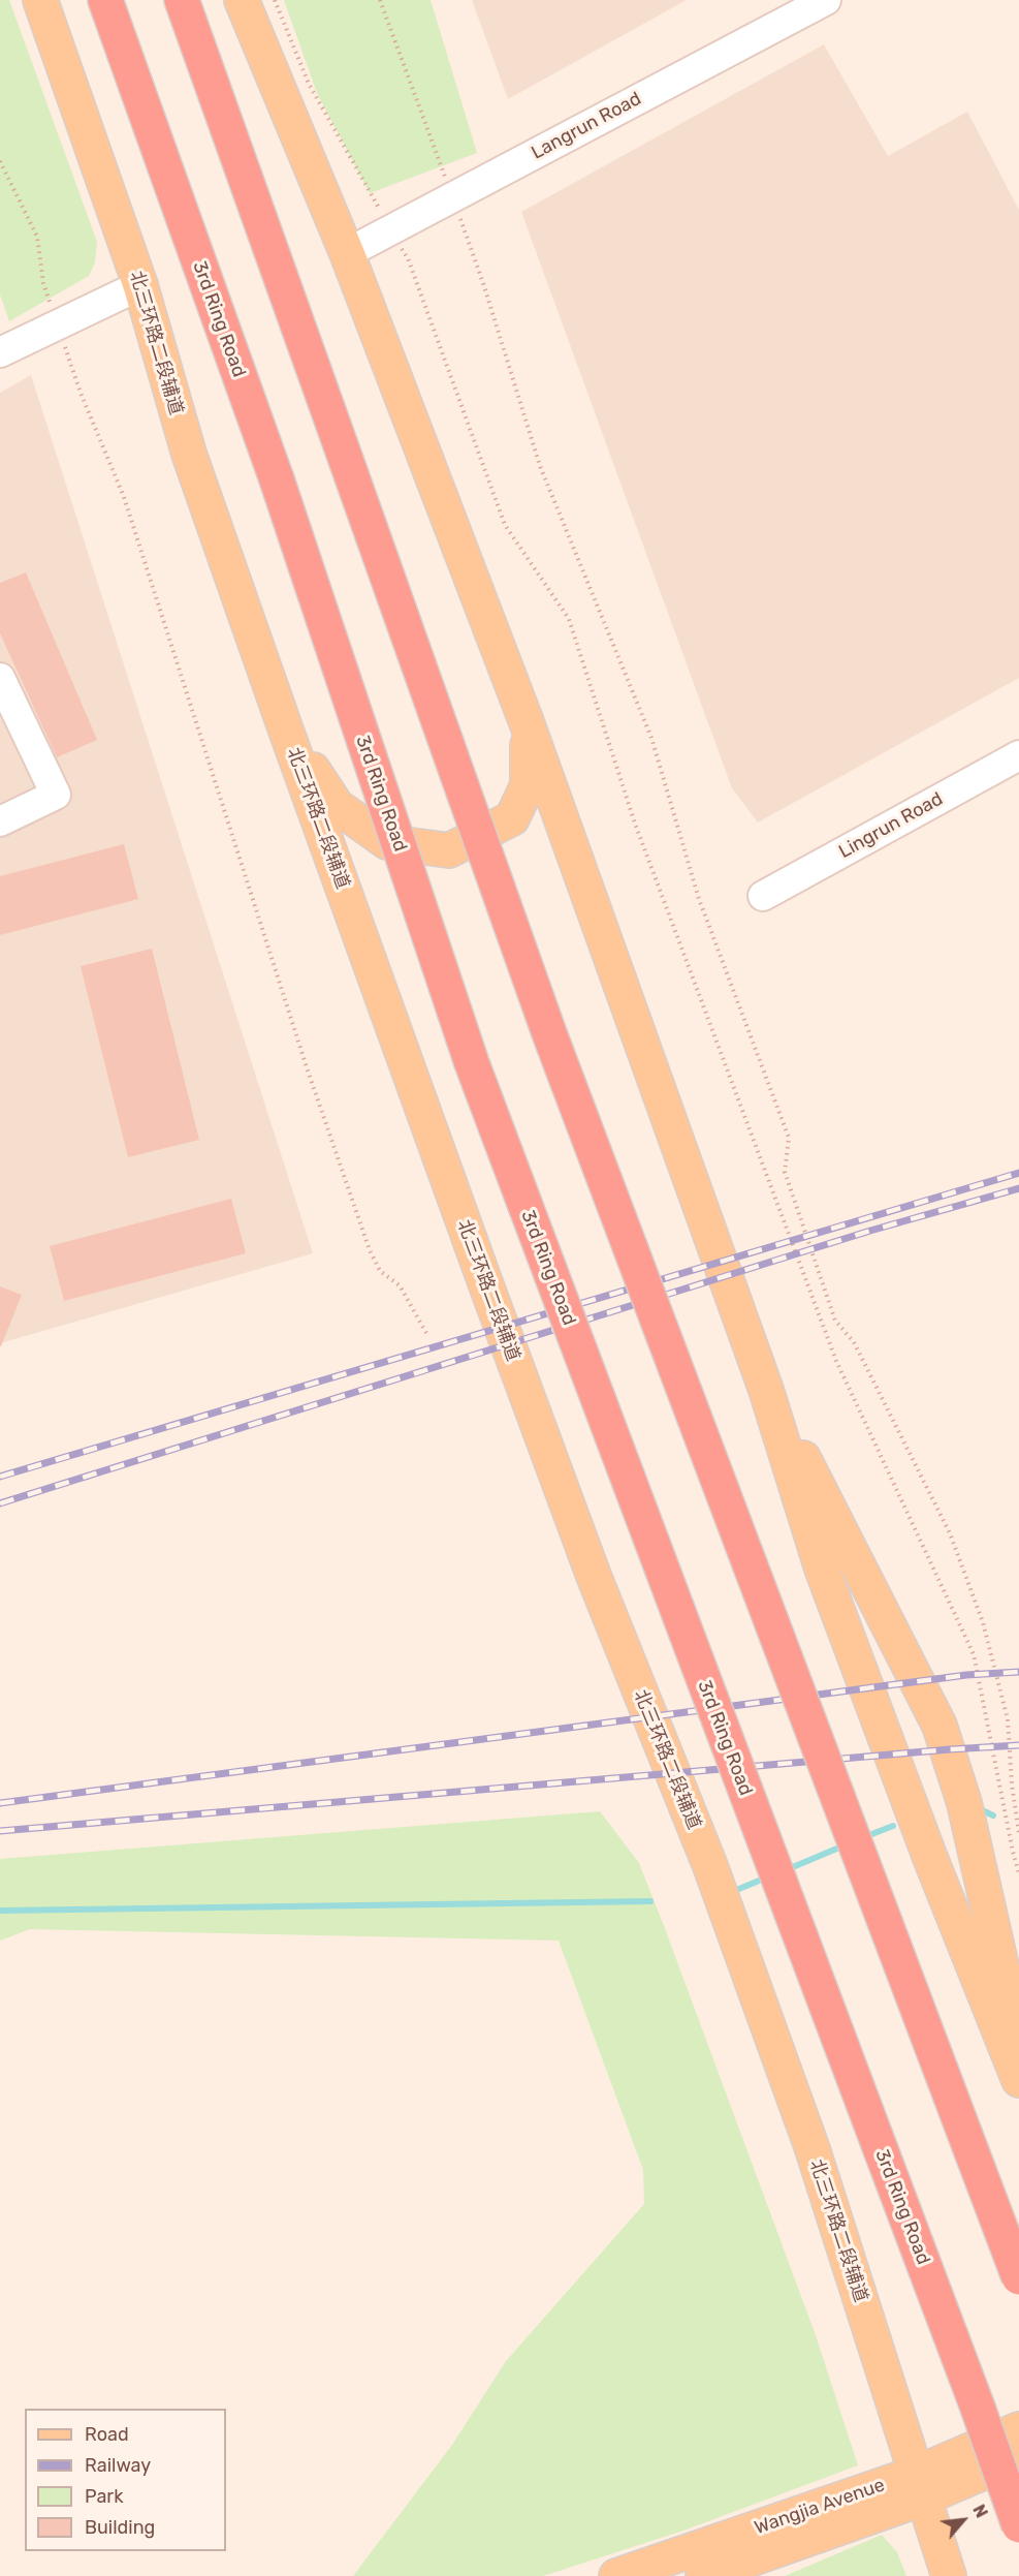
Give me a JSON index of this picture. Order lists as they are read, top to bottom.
{
  "streets": {
    "highway": ["3rd Ring Road"],
    "main road": ["北三环路二段辅道", "Wangjia Avenue"],
    "street": ["Langrun Road", "Lingrun Road"]
  },
  "crossings": [
    ["北三环路二段辅道", "Wangjia Avenue"]
  ],
  "legend": [
    "Road",
    "Railway",
    "Park",
    "Building"
  ],
  "north": "top right"
}
